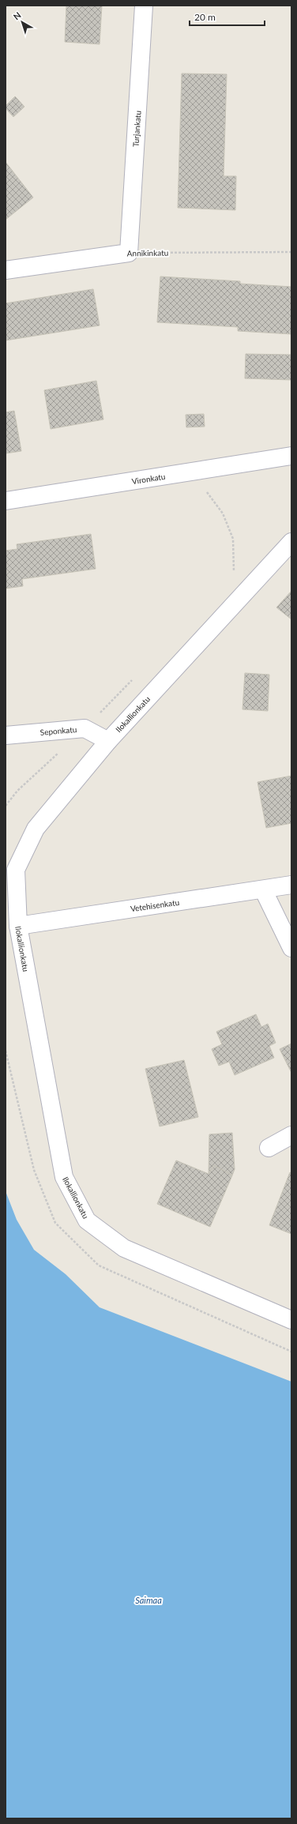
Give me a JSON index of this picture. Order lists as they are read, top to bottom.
{
  "streets": {
    "street": [
      "Turjankatu",
      "Annikinkatu",
      "Vironkatu",
      "Ilokallionkatu",
      "Seponkatu",
      "Vetehisenkatu"
    ]
  },
  "crossings": [
    ["Turjankatu", "Annikinkatu"],
    ["Ilokallionkatu", "Seponkatu"],
    ["Ilokallionkatu", "Vetehisenkatu"]
  ],
  "water": ["Saimaa"],
  "scale_bar": "20 m",
  "north": "top left"
}
